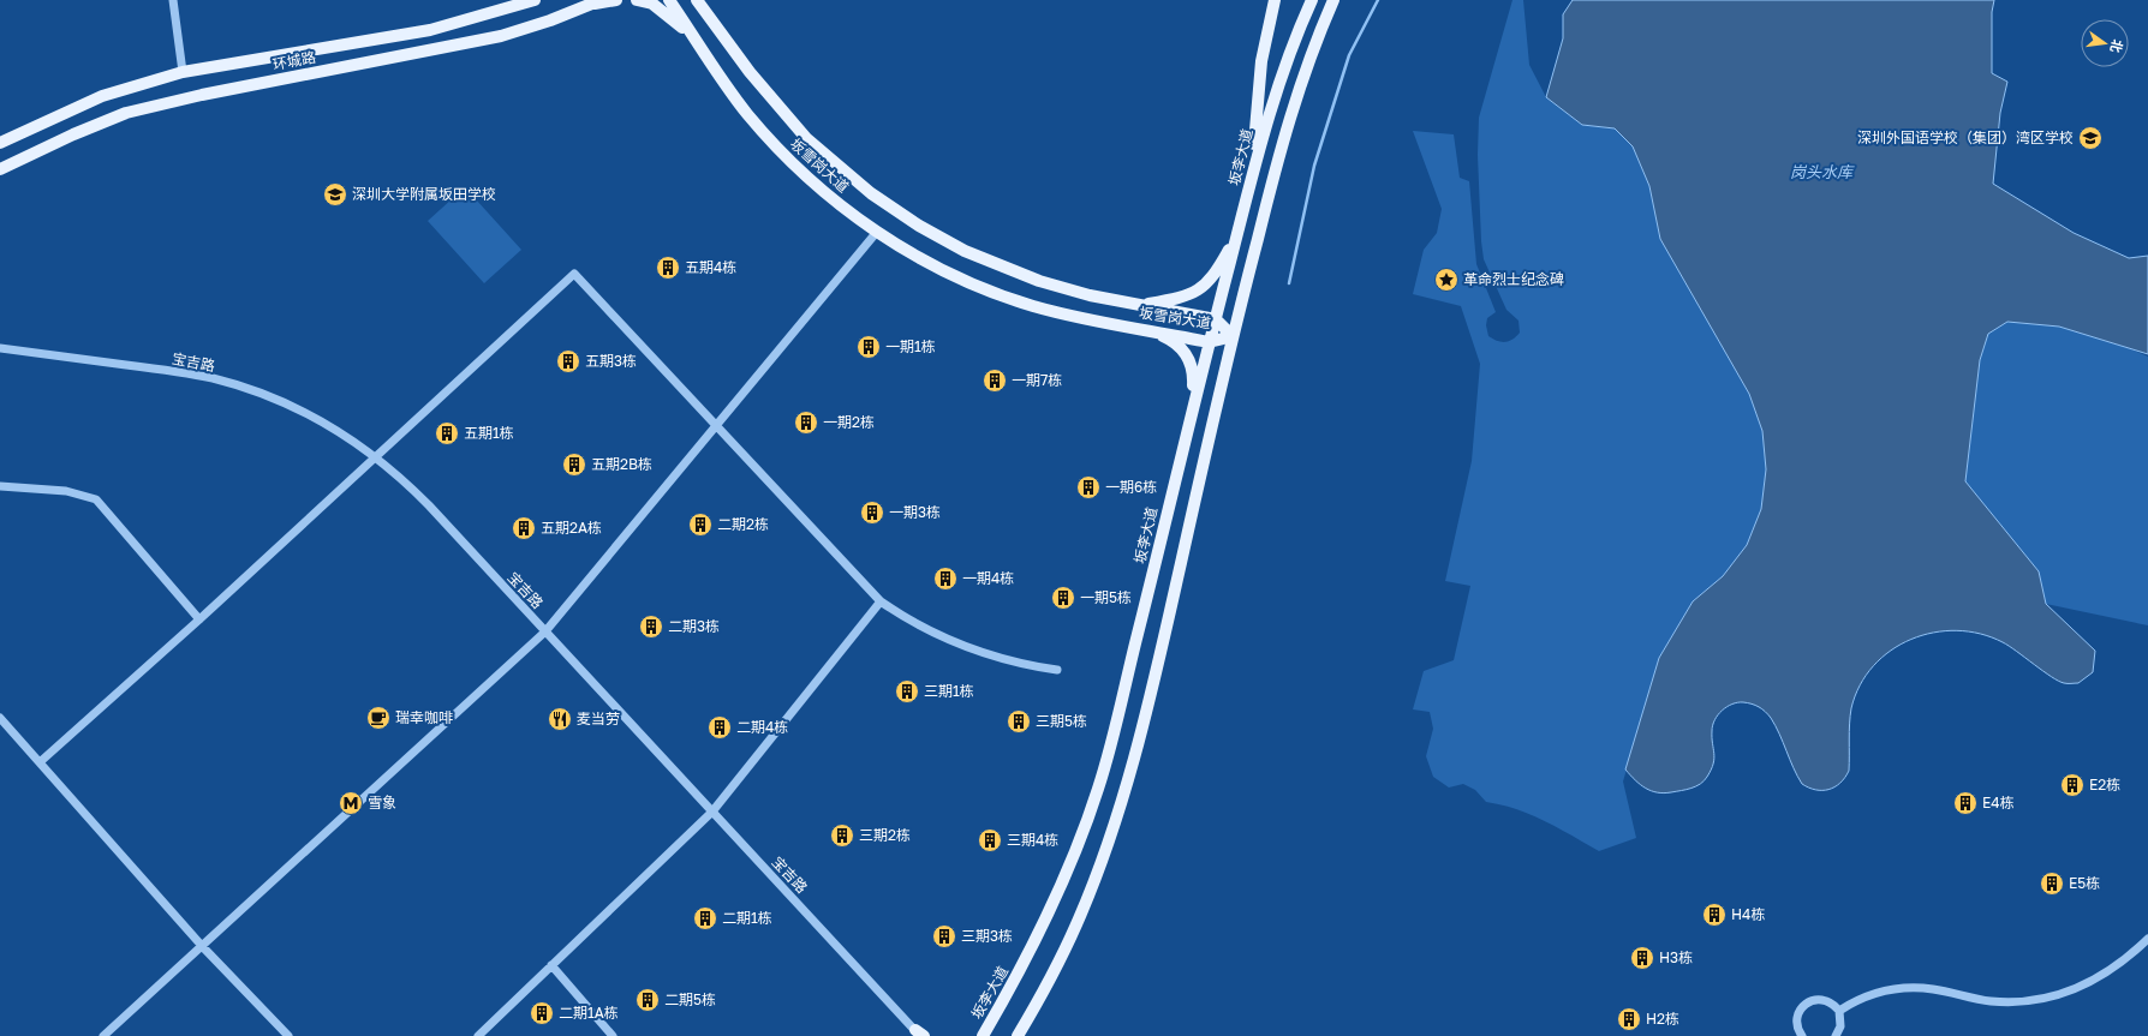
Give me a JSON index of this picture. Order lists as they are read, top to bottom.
{
  "streets": {
    "main road": ["环城路", "坂李大道", "坂雪岗大道"],
    "street": ["宝吉路"]
  },
  "crossings": [
    ["坂李大道", "坂雪岗大道"]
  ],
  "water": ["岗头水库"],
  "places": {
    "school or university": ["深圳外国语学校（集团）湾区学校", "深圳大学附属坂田学校"],
    "building": [
      "五期4栋",
      "一期1栋",
      "五期3栋",
      "一期7栋",
      "一期2栋",
      "五期1栋",
      "五期2B栋",
      "一期6栋",
      "一期3栋",
      "二期2栋",
      "五期2A栋",
      "一期4栋",
      "一期5栋",
      "二期3栋",
      "三期1栋",
      "三期5栋",
      "二期4栋",
      "E2栋",
      "E4栋",
      "三期2栋",
      "三期4栋",
      "E5栋",
      "H4栋",
      "二期1栋",
      "三期3栋",
      "H3栋",
      "二期5栋",
      "二期1A栋",
      "H2栋"
    ],
    "place": ["革命烈士纪念碑"],
    "cafe": ["瑞幸咖啡"],
    "restaurant": ["麦当劳"],
    "metro station": ["雪象"]
  },
  "north": "right"
}
